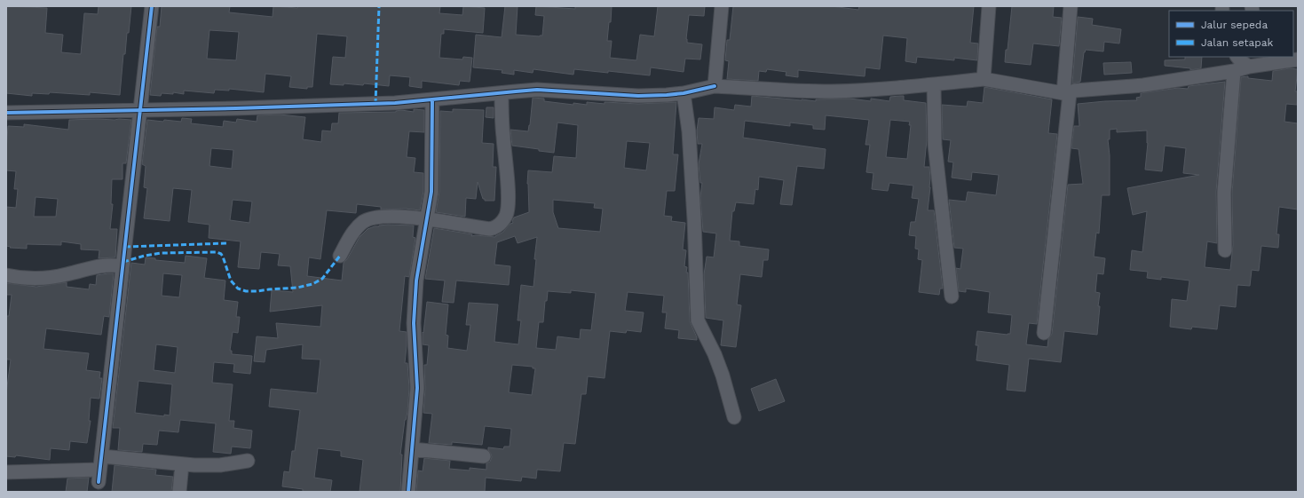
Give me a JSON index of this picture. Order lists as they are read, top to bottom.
{
  "legend": ["Jalur sepeda", "Jalan setapak"]
}
